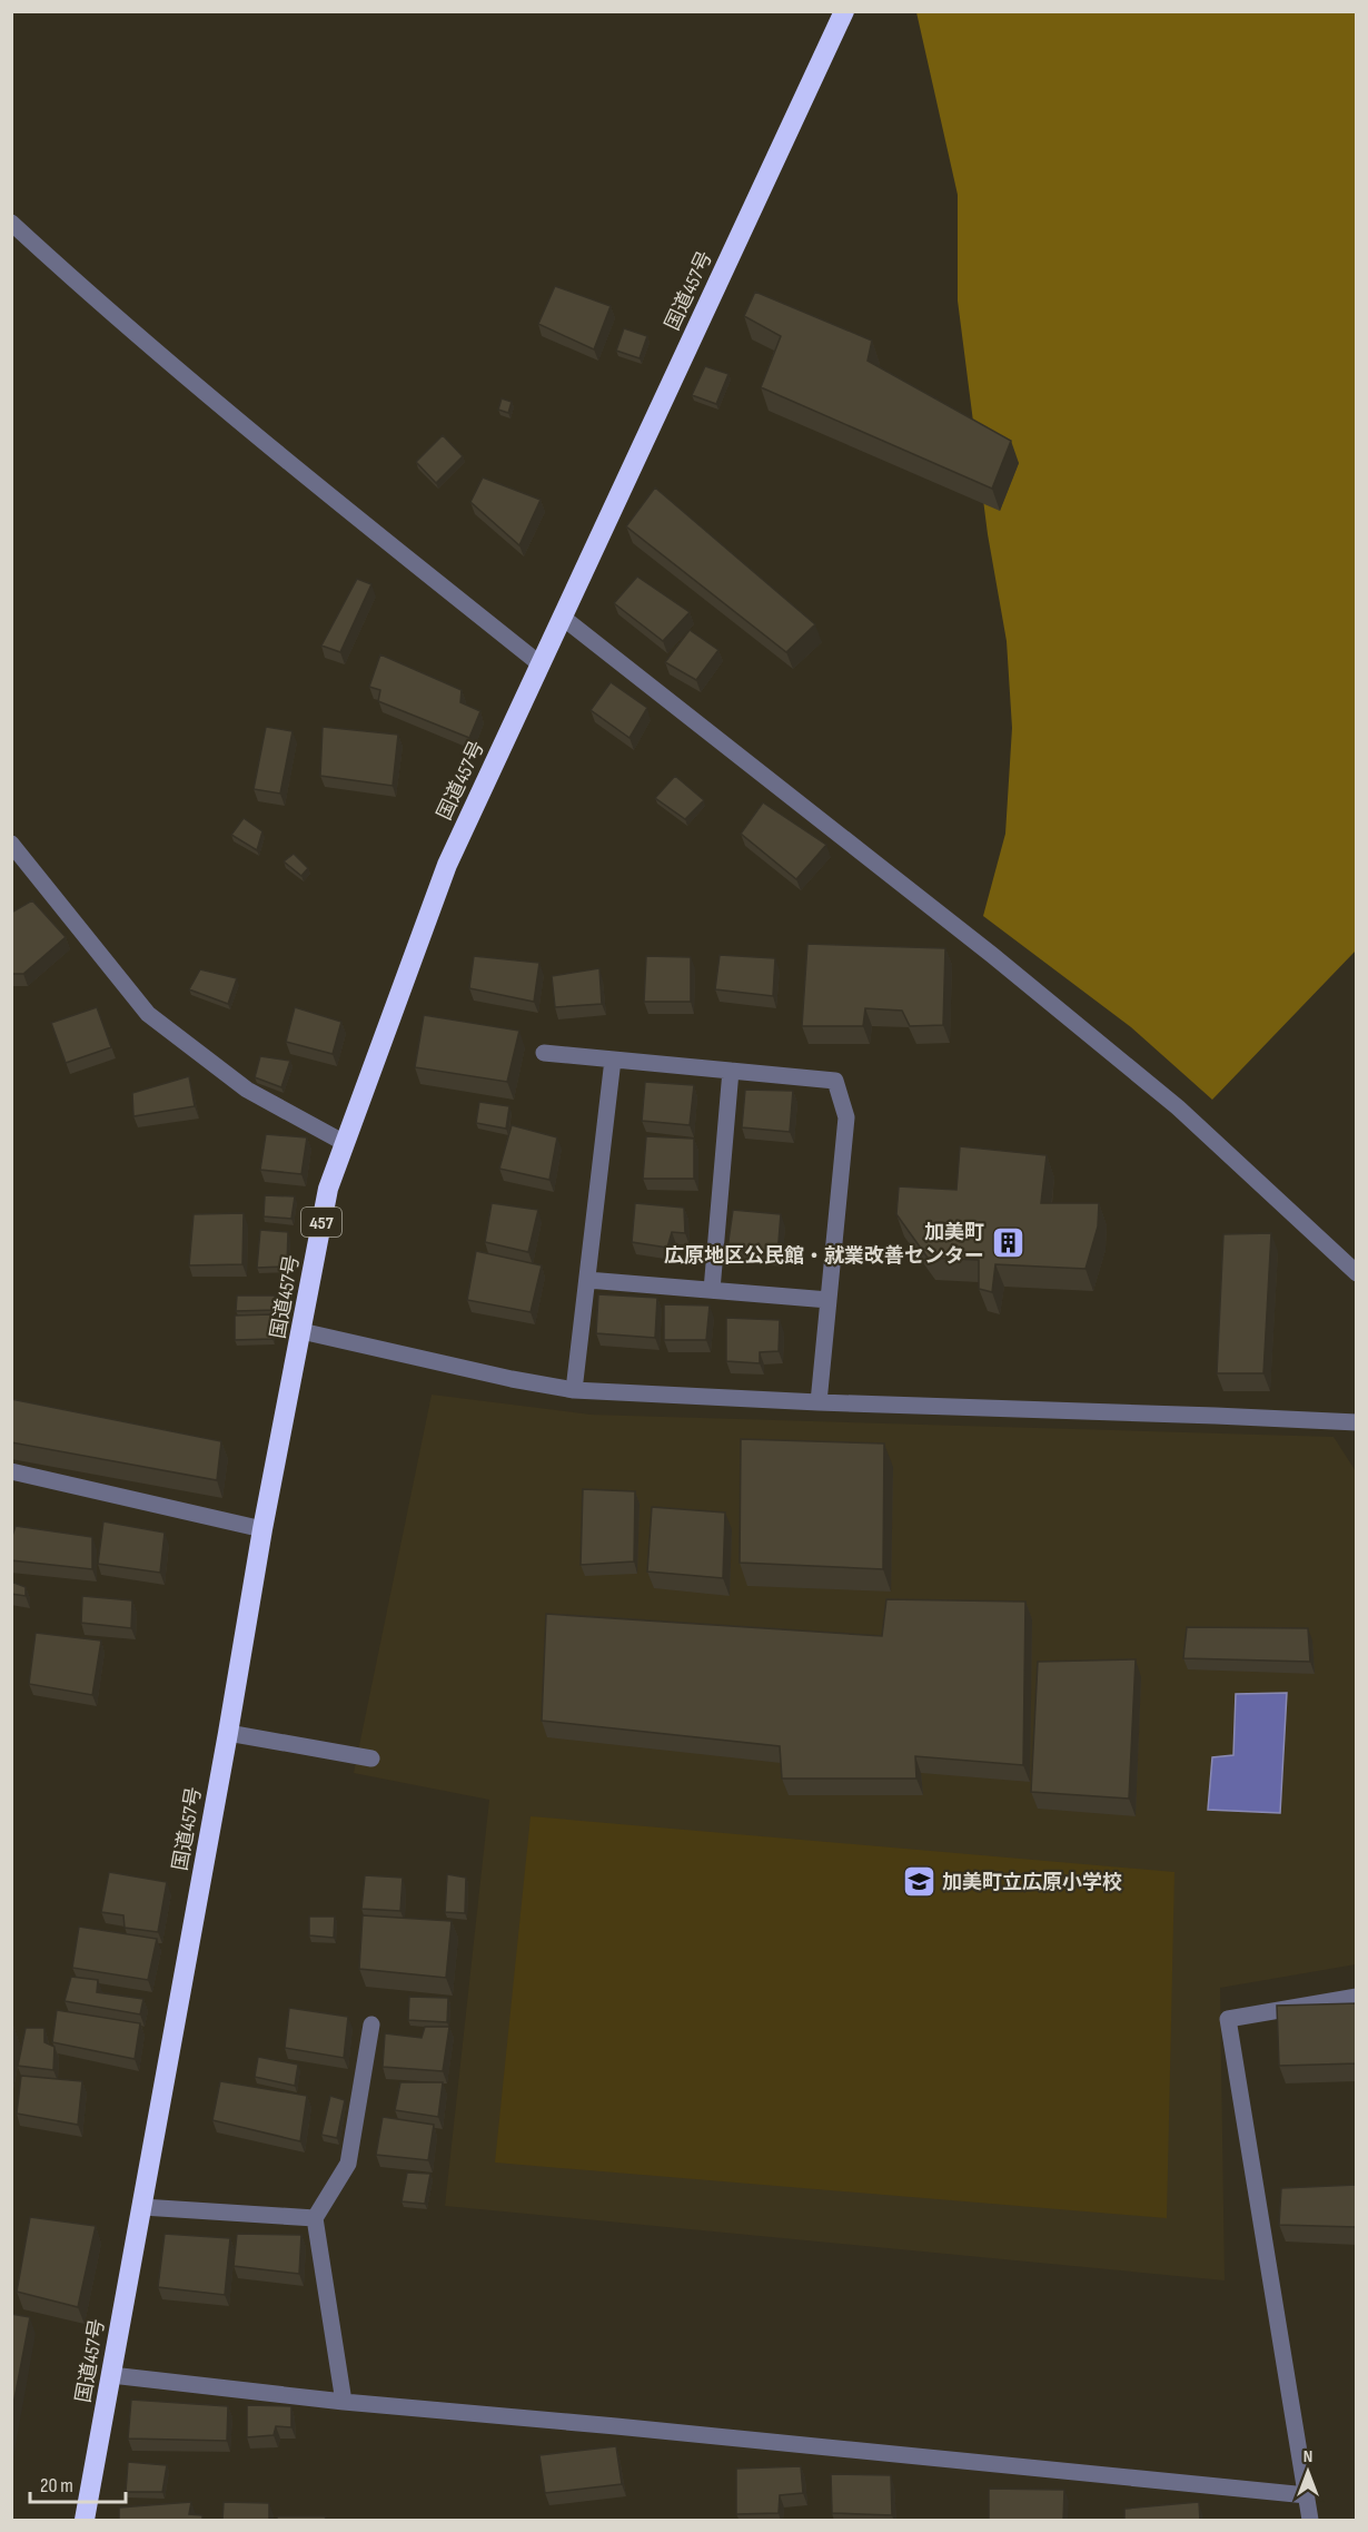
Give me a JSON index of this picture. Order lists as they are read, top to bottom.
{
  "streets": {
    "highway": ["国道457号", "457"]
  },
  "places": {
    "building": ["加美町 広原地区公民館・就業改善センター"],
    "school or university": ["加美町立広原小学校"]
  },
  "scale_bar": "20 m",
  "north": "top"
}
